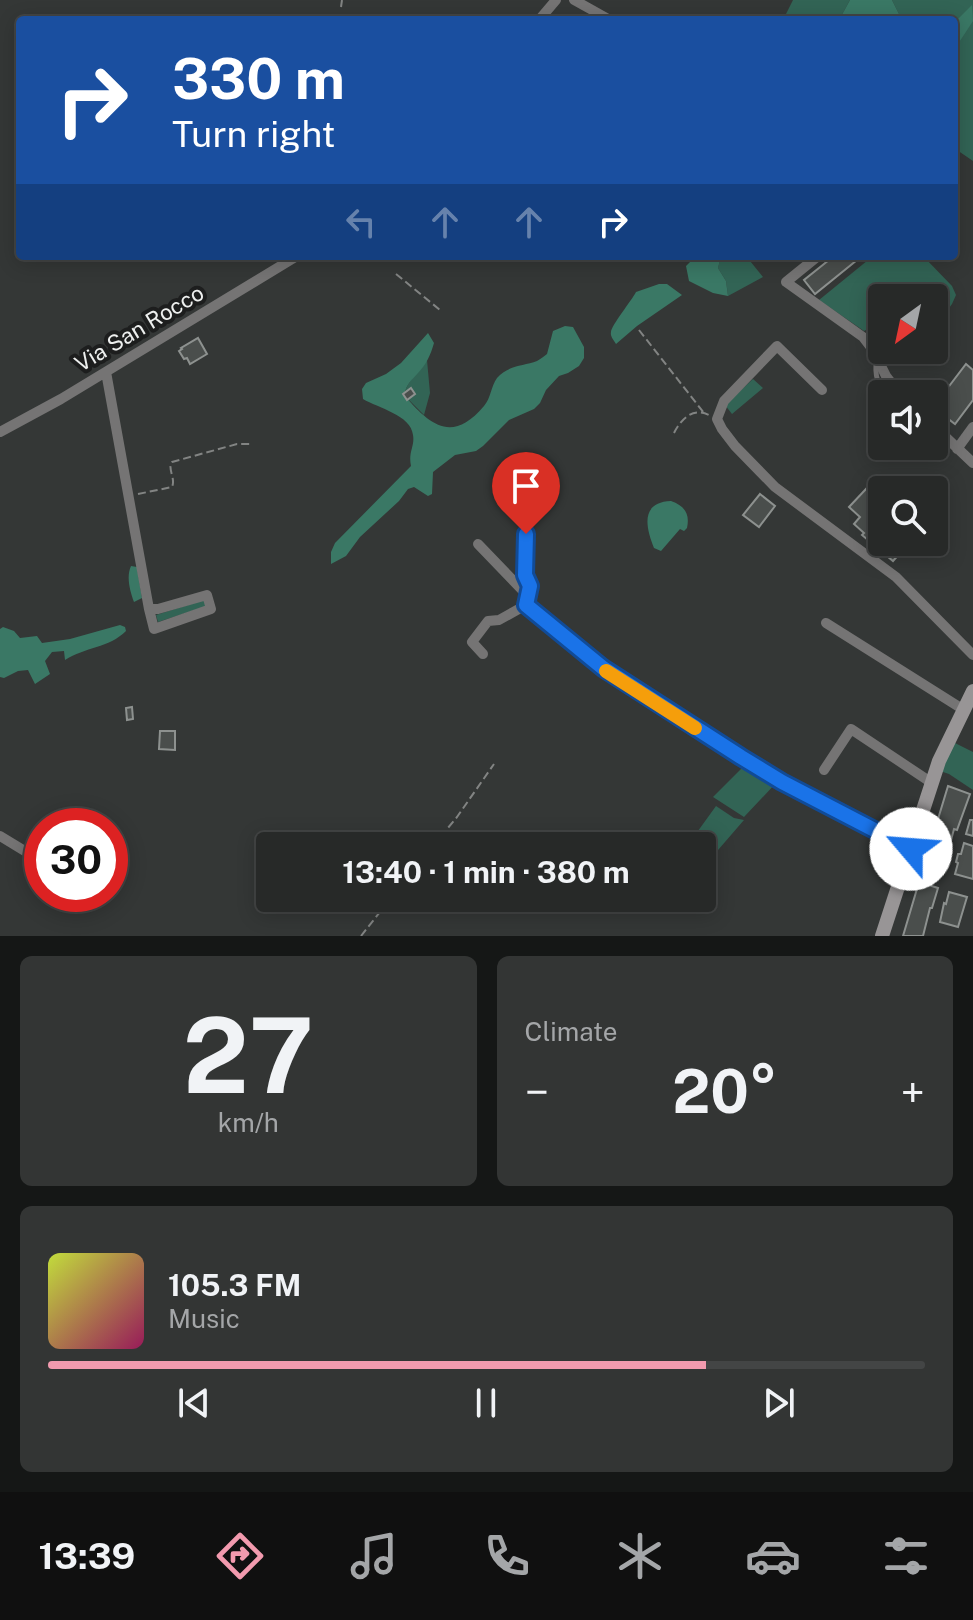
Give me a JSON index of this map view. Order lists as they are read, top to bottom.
{
  "streets": {
    "street": ["Via San Rocco"]
  },
  "north": "bottom left",
  "page": {
    "turn": ["330 m", "Turn right"],
    "limit": "30",
    "trip": "13:40 · 1 min · 380 m",
    "tile": [
      ["27", "km/h"],
      "Climate"
    ],
    "heat": ["−", "20°", "+"],
    "song": ["105.3 FM", "Music"],
    "tabs": "13:39"
  }
}
